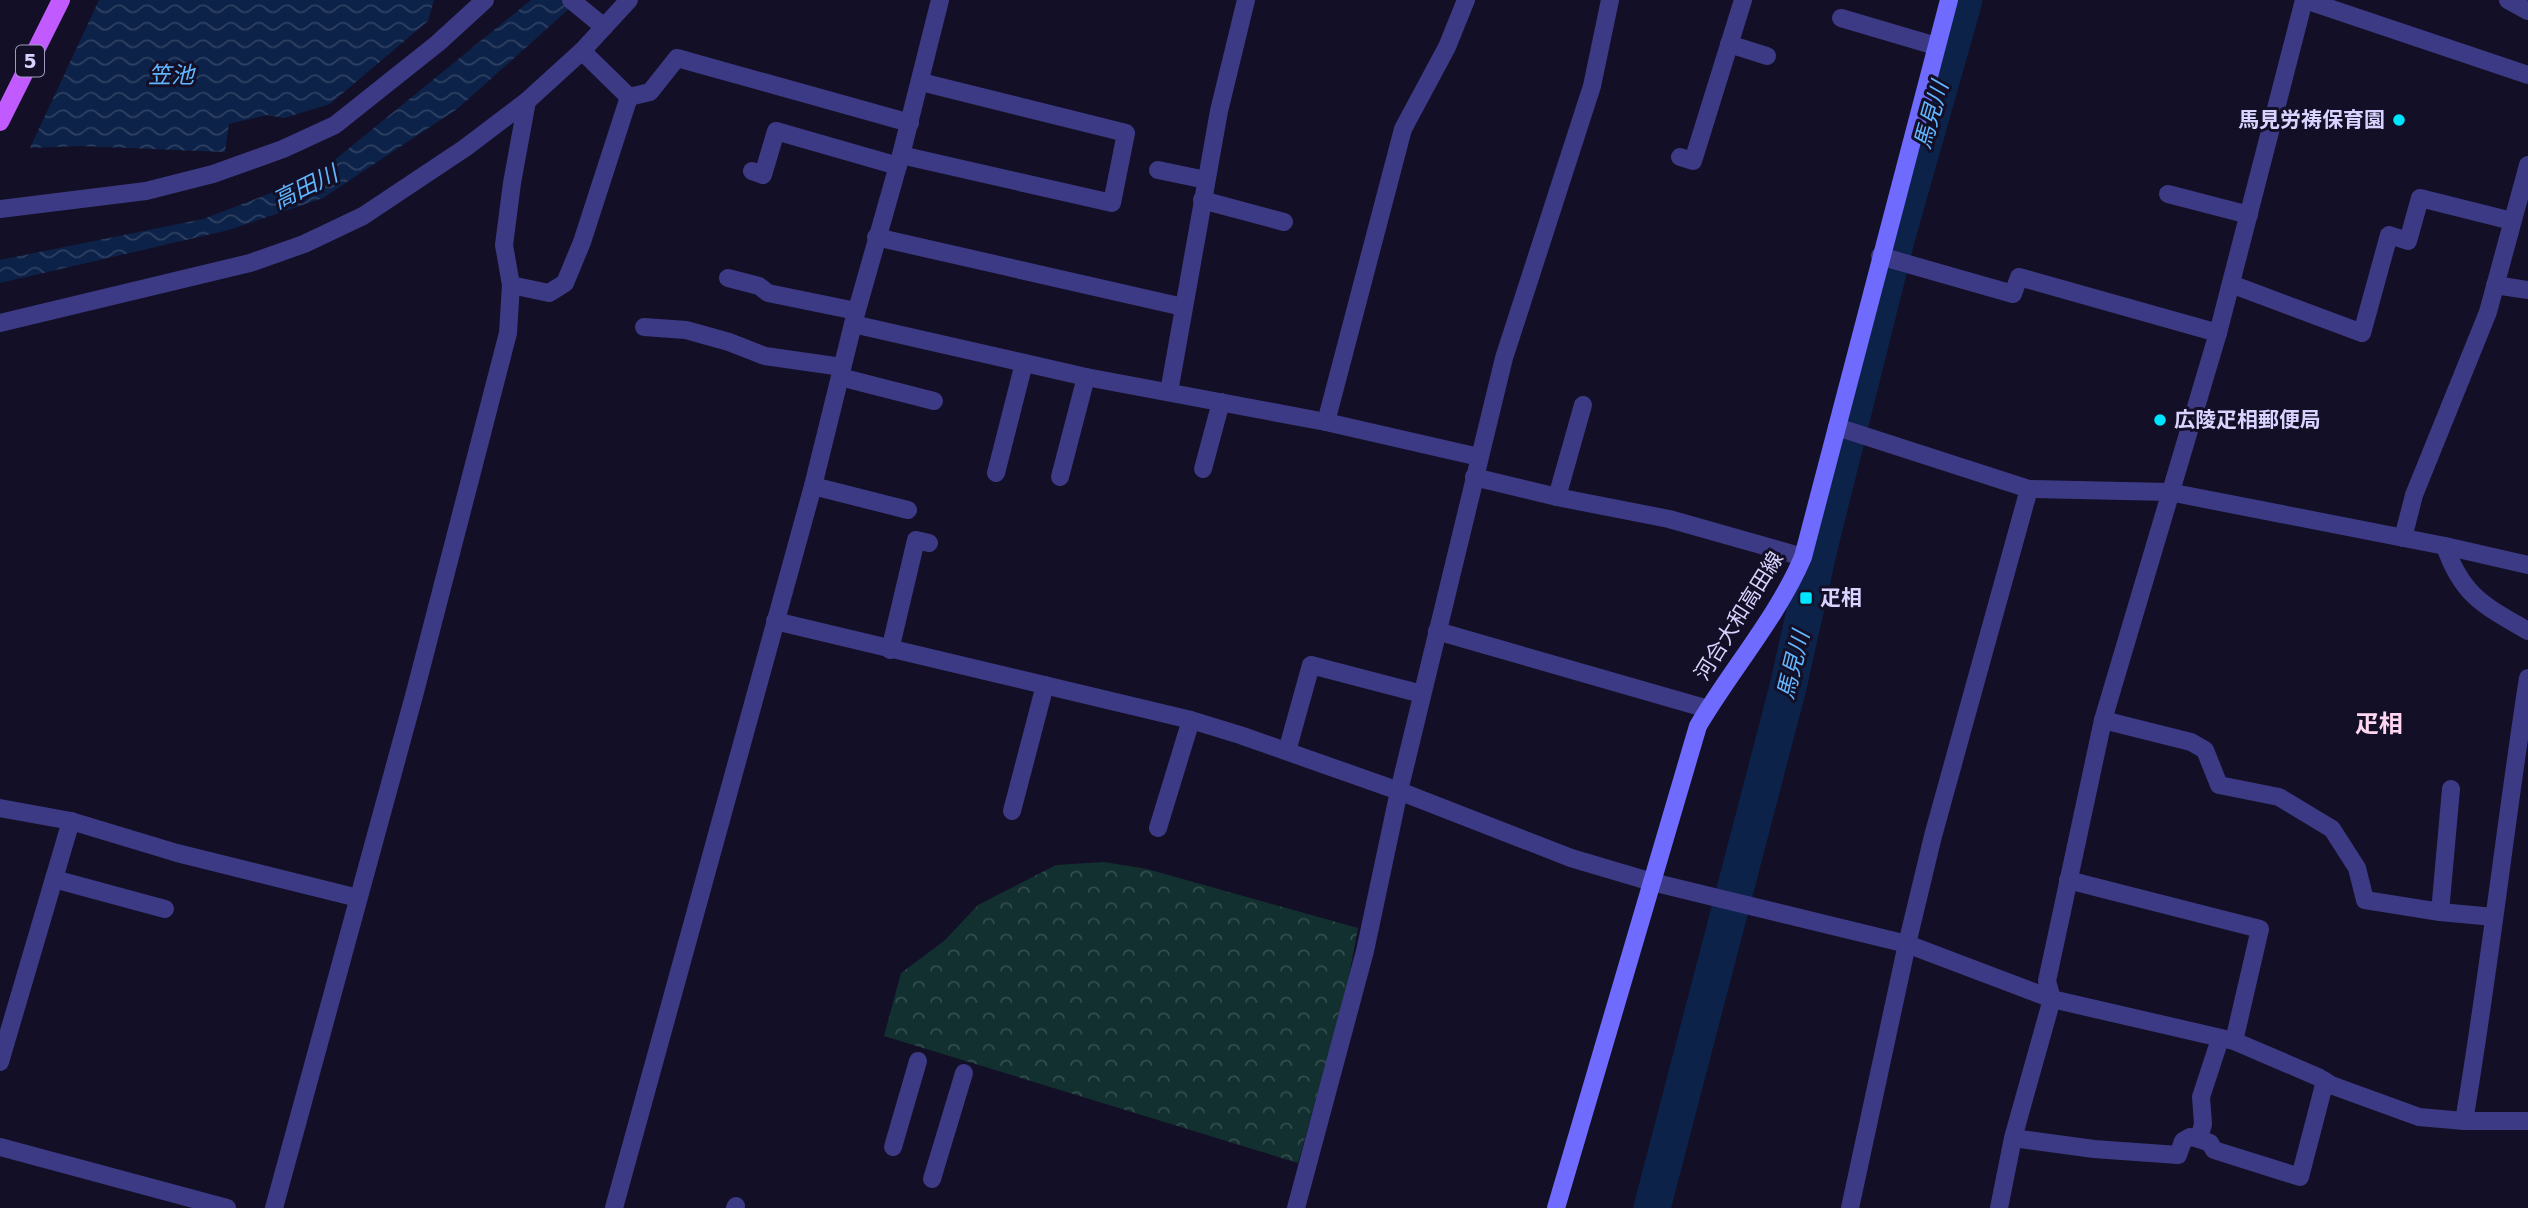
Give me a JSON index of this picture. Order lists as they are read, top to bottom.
{
  "streets": {
    "main road": ["5", "河合大和高田線"]
  },
  "districts": ["疋相"],
  "water": ["笠池", "馬見川", "高田川"],
  "places": {
    "other": ["馬見労祷保育園", "広陵疋相郵便局"],
    "transit": ["疋相"]
  }
}
